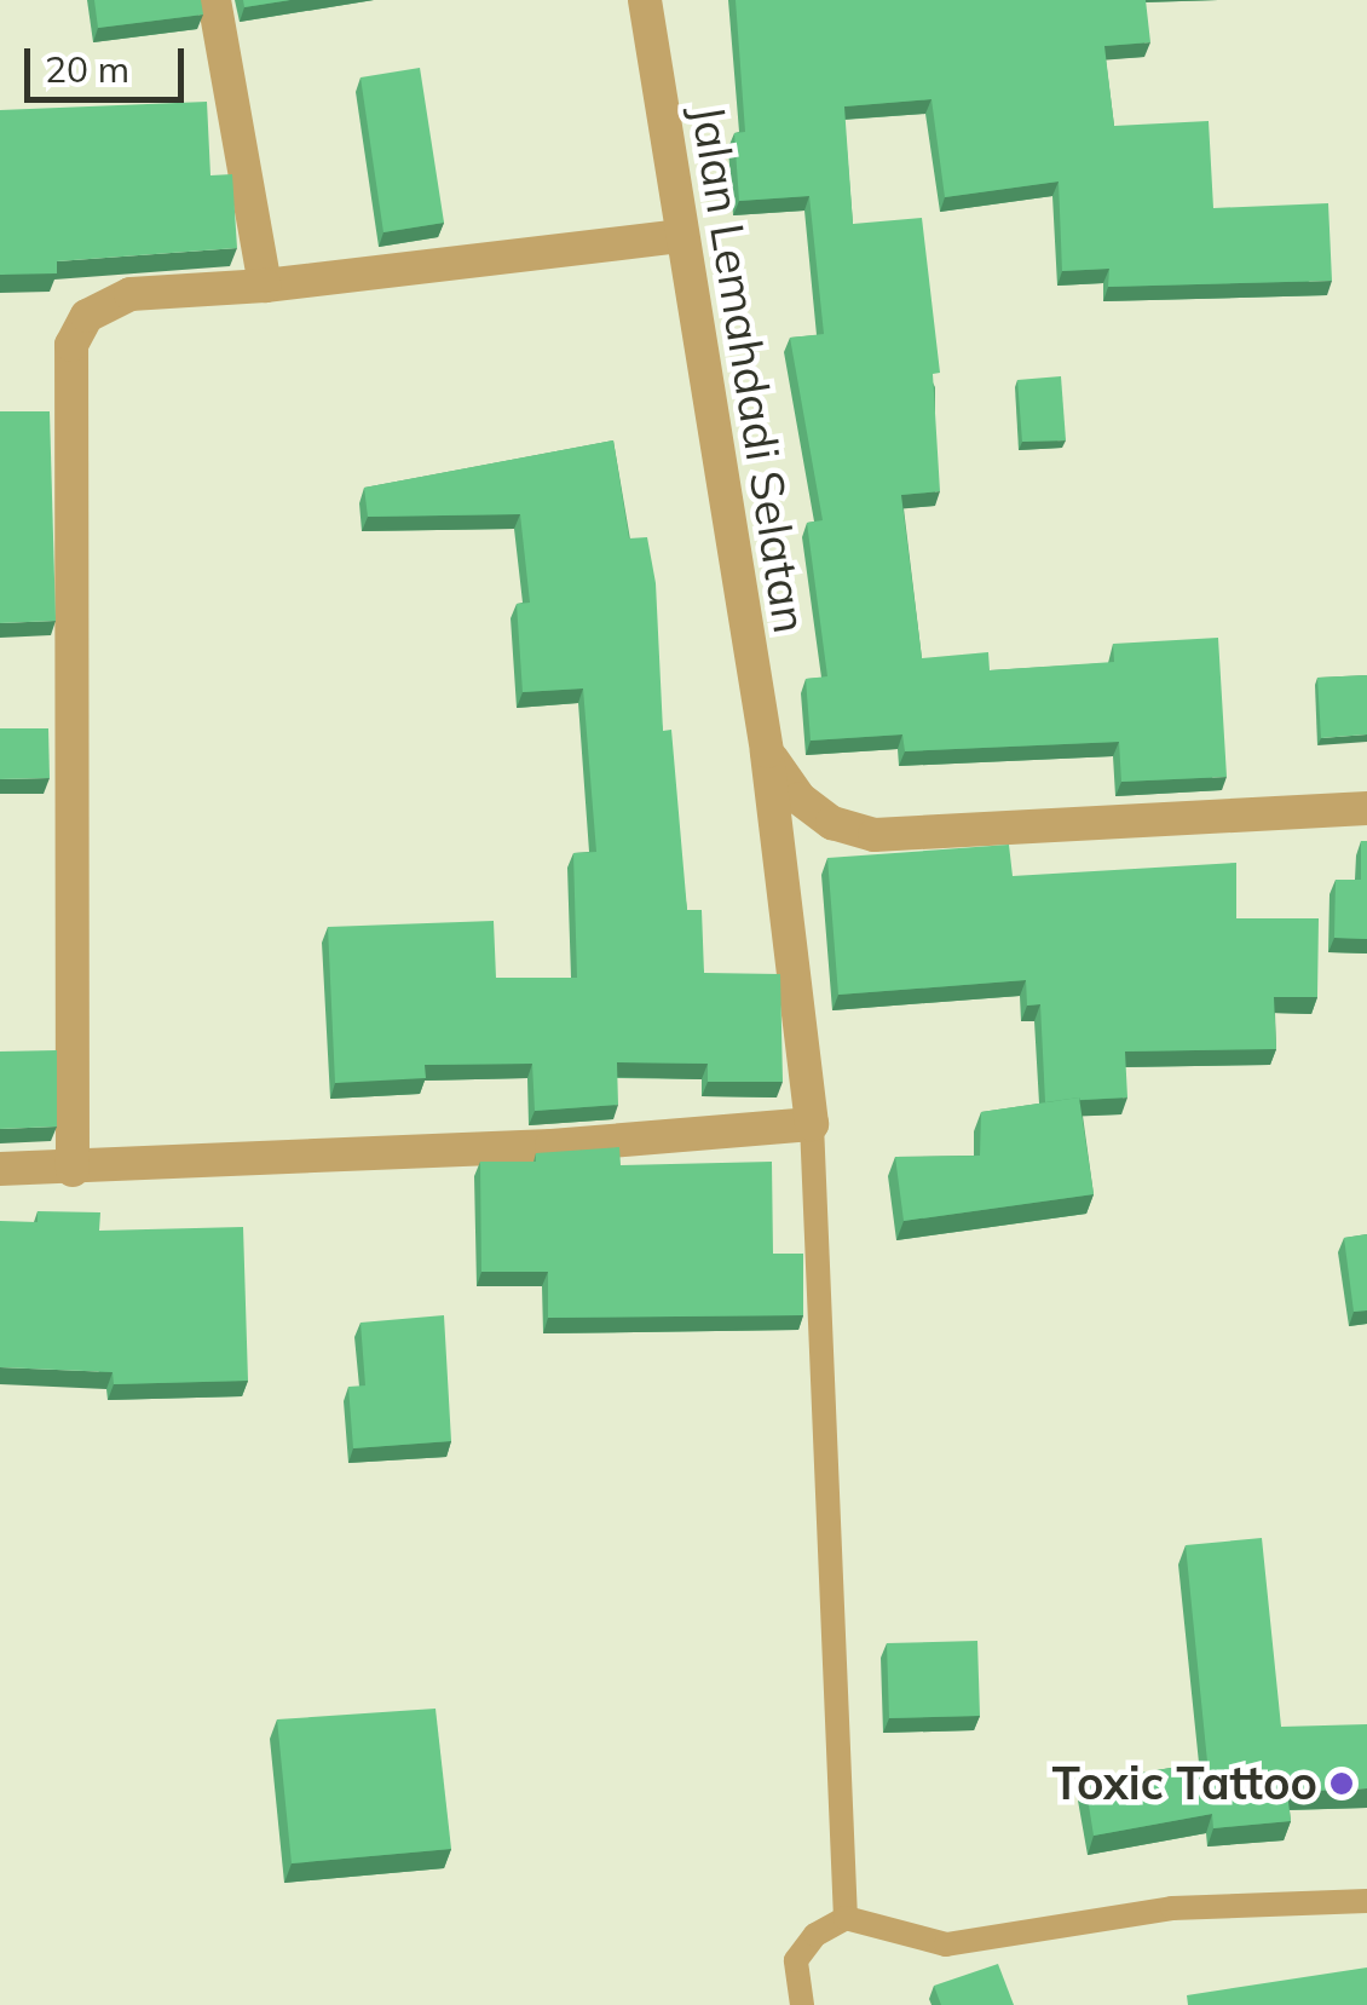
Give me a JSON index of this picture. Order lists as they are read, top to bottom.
{
  "streets": {
    "street": ["Jalan Lemahdadi Selatan"]
  },
  "places": ["Toxic Tattoo"],
  "scale_bar": "20 m"
}
